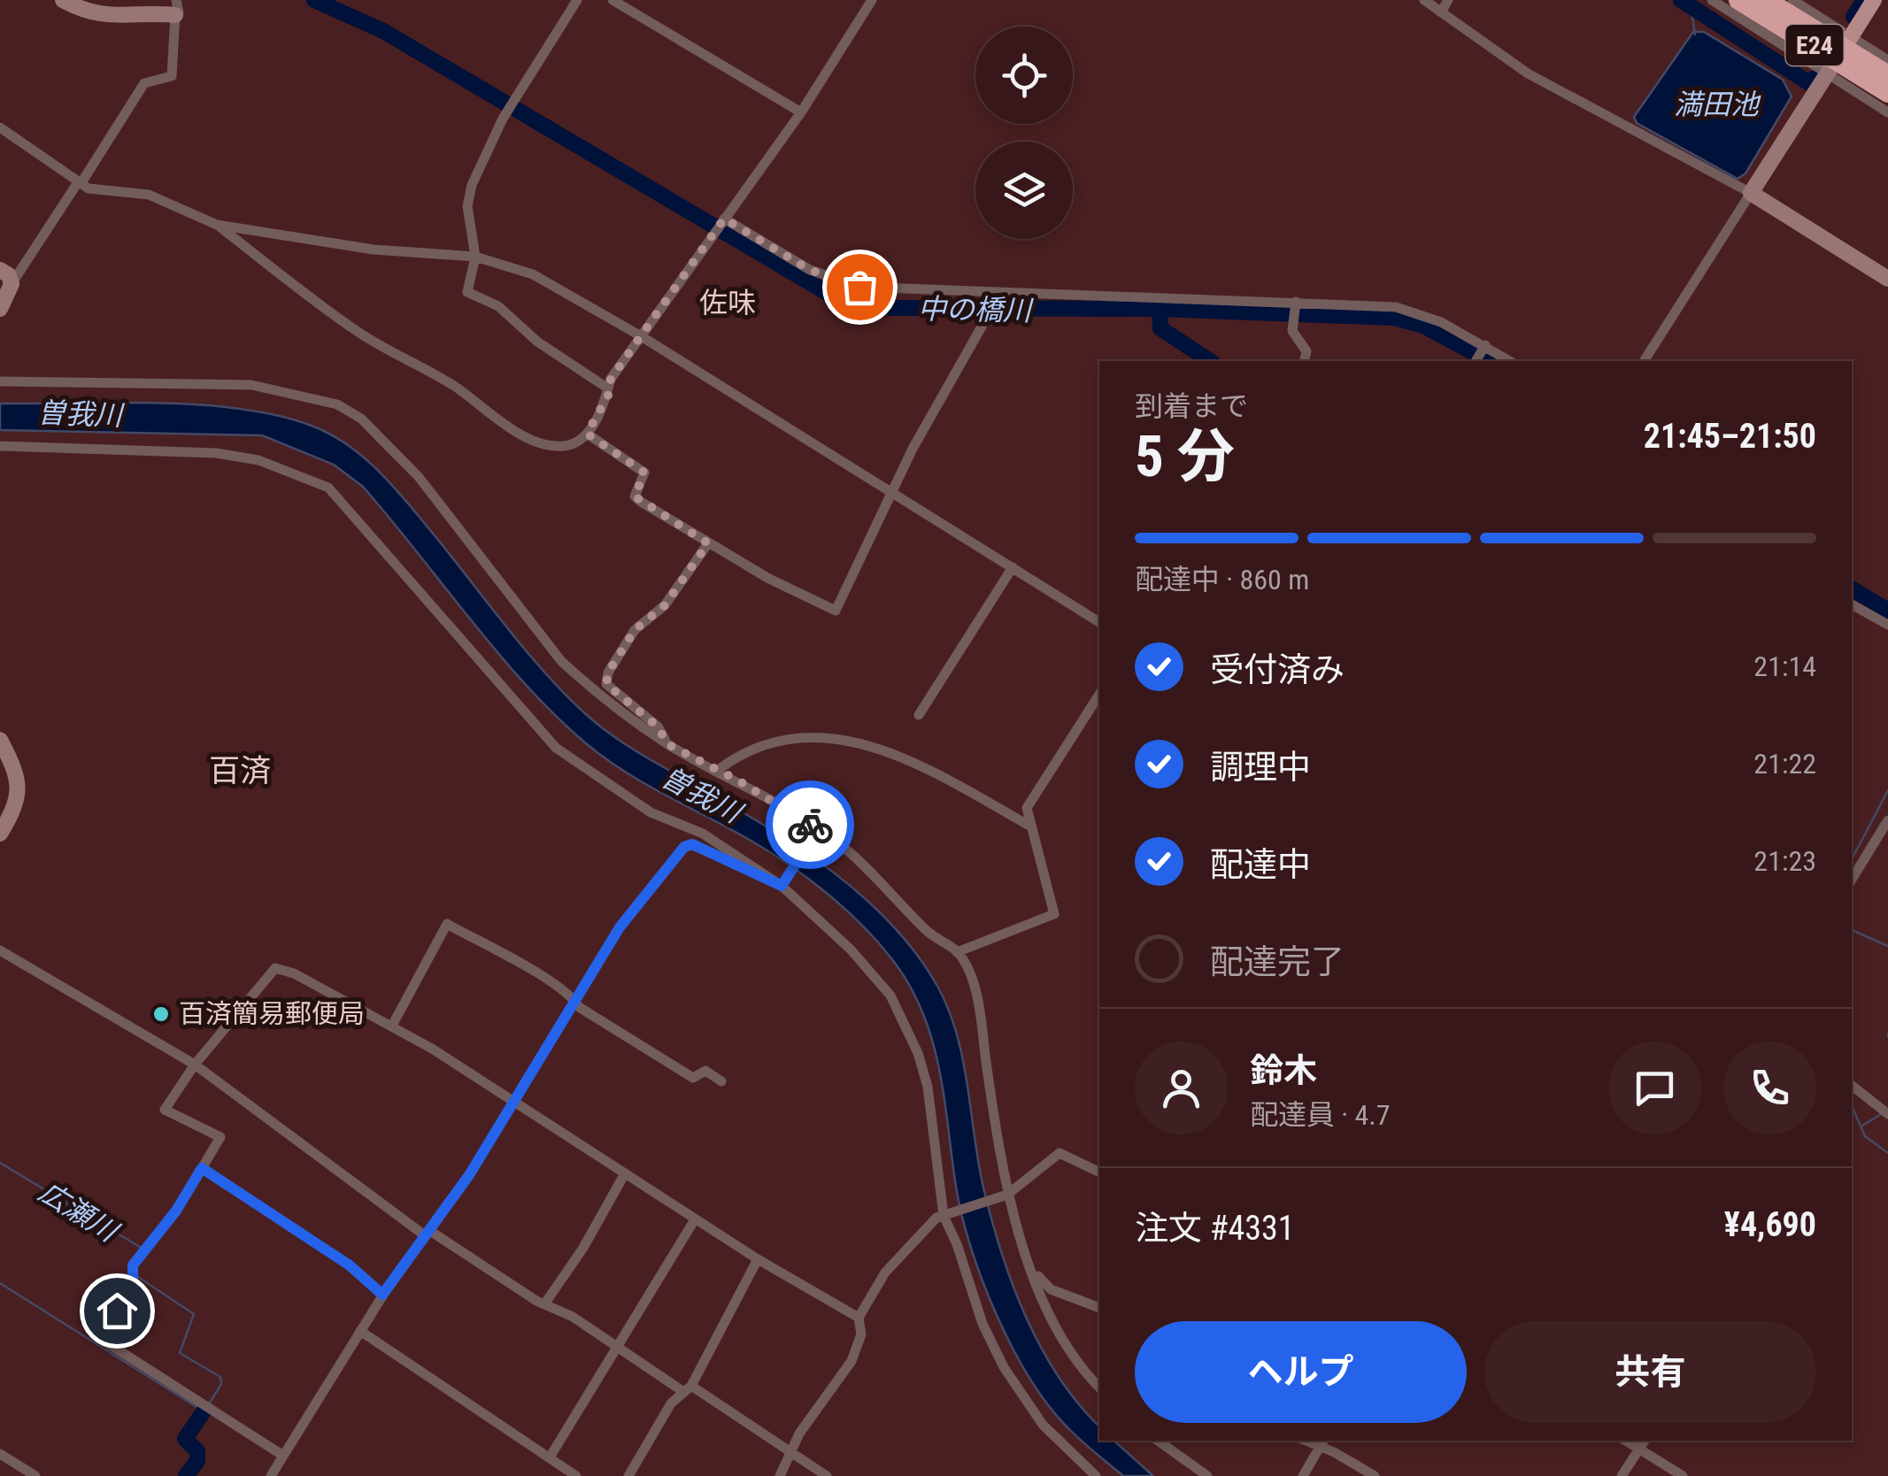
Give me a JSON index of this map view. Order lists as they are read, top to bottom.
{
  "streets": {
    "highway": ["E24"]
  },
  "districts": ["佐味", "百済"],
  "water": [
    "満田池",
    "中の橋川",
    "曽我川",
    "広瀬川"
  ],
  "places": ["百済簡易郵便局"],
  "page": {
    "heading": ["5 分", "到着まで", "21:45–21:50"],
    "panel": [
      "鈴木",
      "配達員 · 4.7",
      "注文 #4331",
      "¥4,690"
    ],
    "bar": "配達中 · 860 m",
    "list": [
      ["受付済み", "21:14"],
      ["調理中", "21:22"],
      ["配達中", "21:23"],
      "配達完了"
    ],
    "buttons": ["ヘルプ", "共有"]
  }
}
